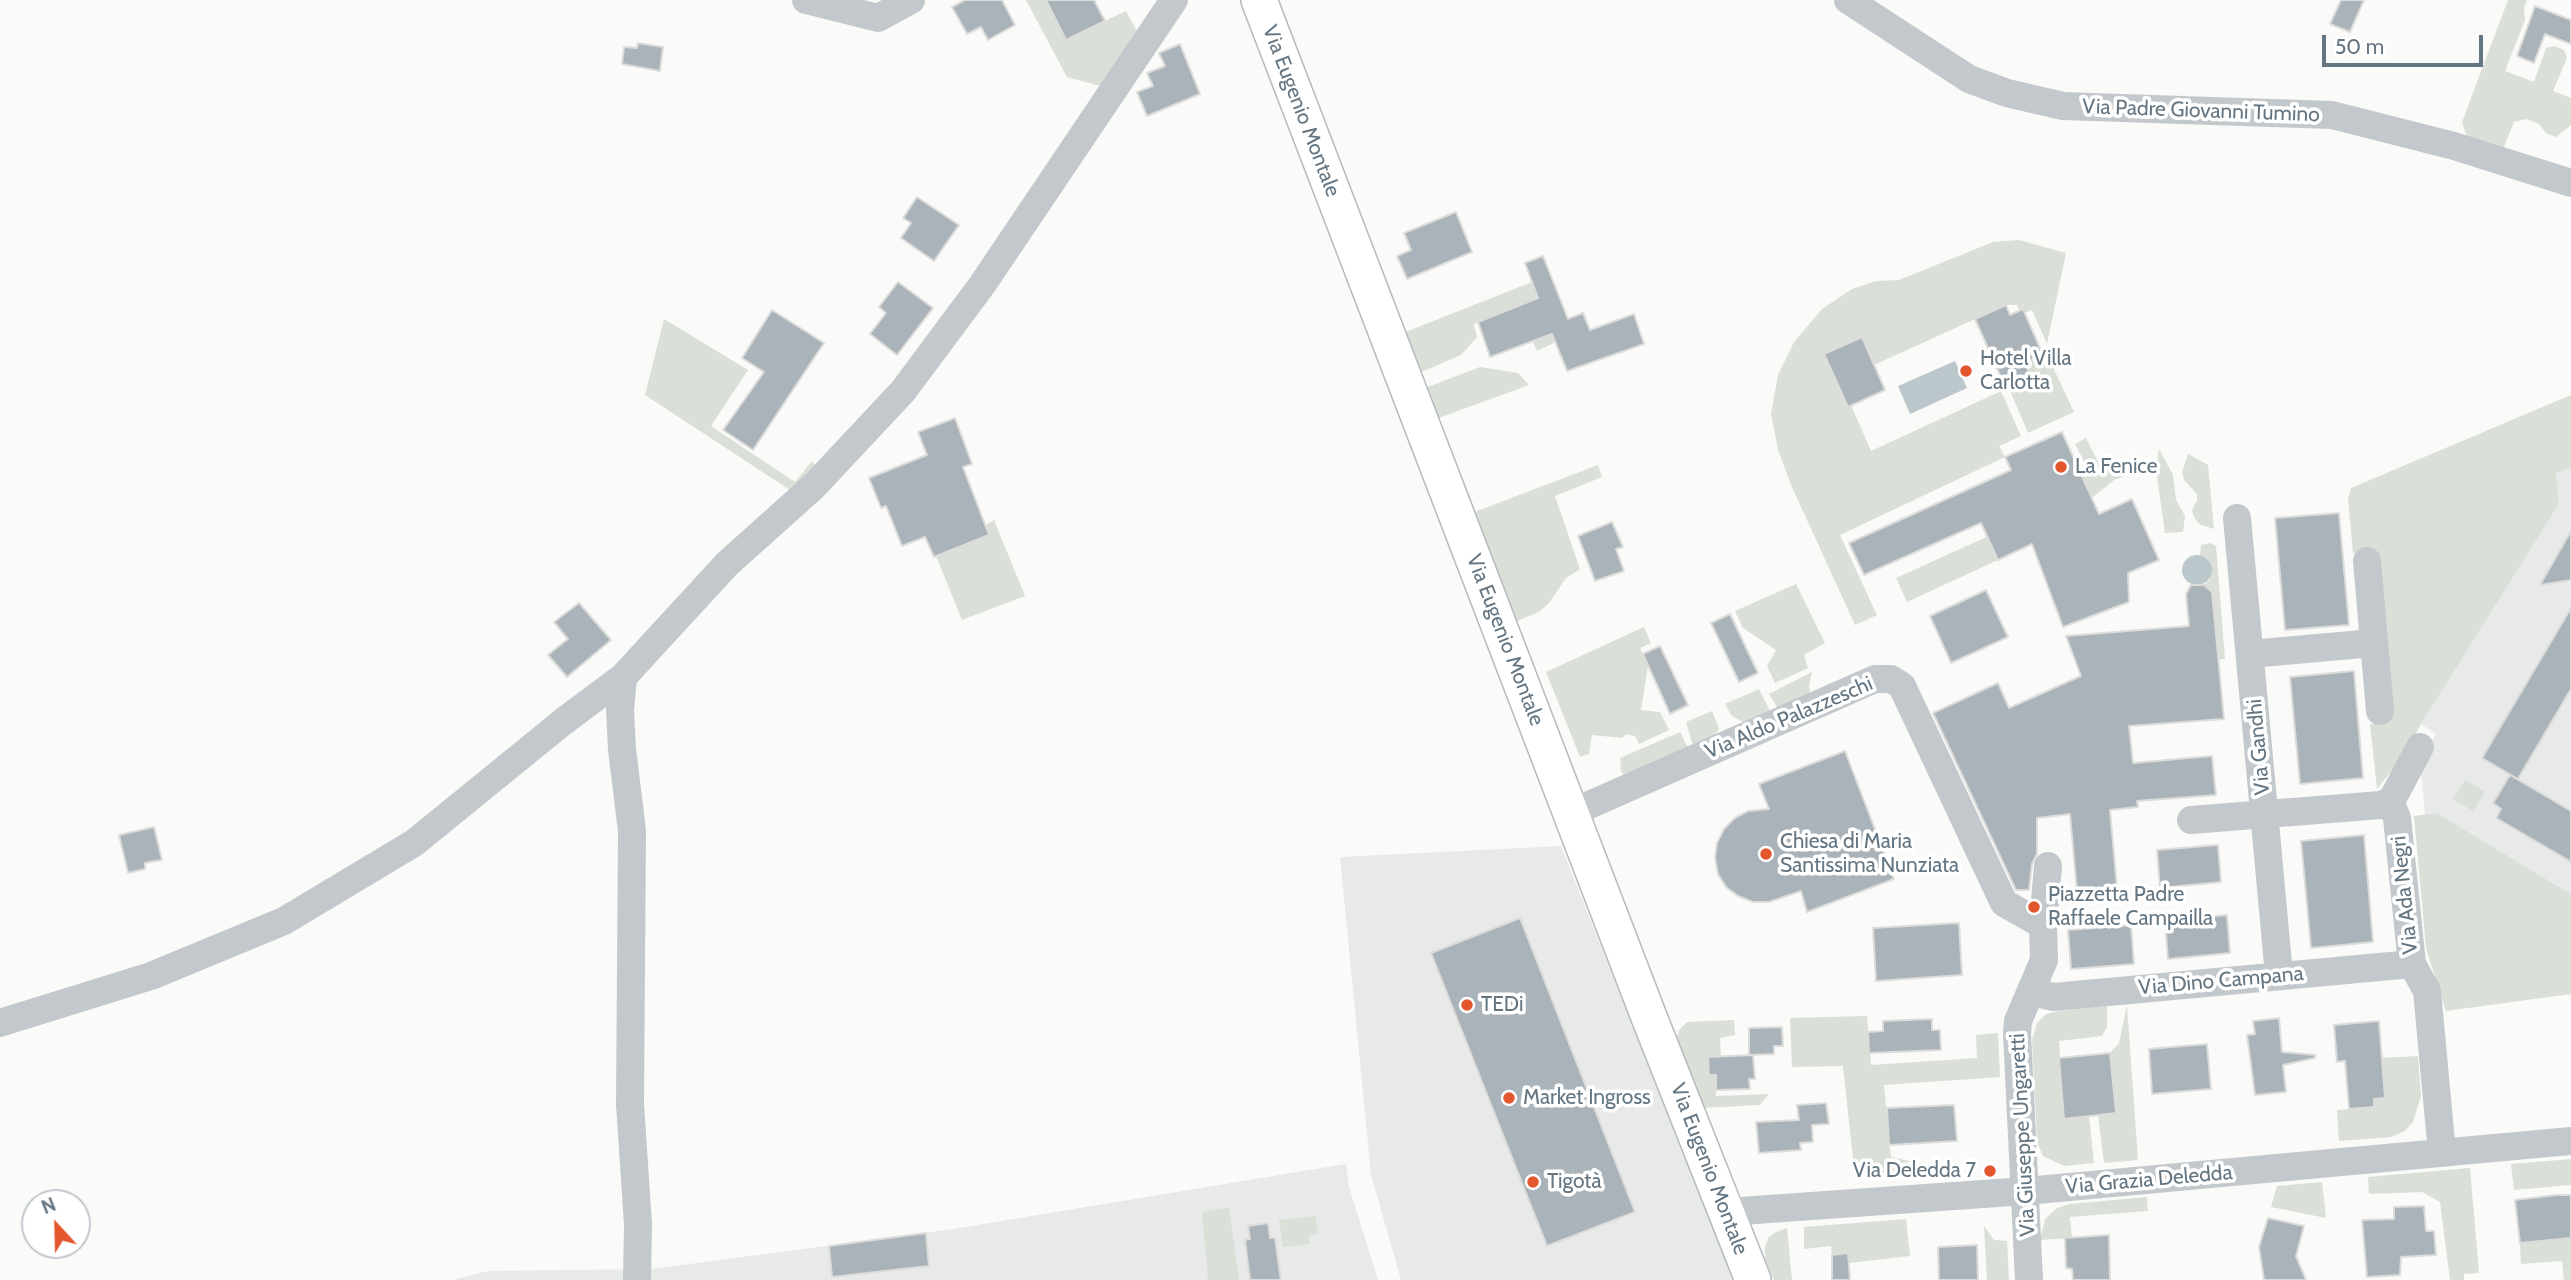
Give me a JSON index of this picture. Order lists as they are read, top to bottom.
{
  "streets": {
    "main road": ["Via Eugenio Montale"],
    "street": [
      "Via Padre Giovanni Tumino",
      "Via Aldo Palazzeschi",
      "Via Gandhi",
      "Via Ada Negri",
      "Via Dino Campana",
      "Via Giuseppe Ungaretti",
      "Via Grazia Deledda"
    ]
  },
  "crossings": [
    ["Via Eugenio Montale", "Via Aldo Palazzeschi"],
    ["Via Eugenio Montale", "Via Grazia Deledda"],
    ["Via Aldo Palazzeschi", "Via Giuseppe Ungaretti"],
    ["Via Gandhi", "Via Dino Campana"],
    ["Via Ada Negri", "Via Dino Campana"],
    ["Via Ada Negri", "Via Grazia Deledda"],
    ["Via Dino Campana", "Via Giuseppe Ungaretti"],
    ["Via Giuseppe Ungaretti", "Via Grazia Deledda"]
  ],
  "places": [
    "Hotel Villa Carlotta",
    "La Fenice",
    "Chiesa di Maria Santissima Nunziata",
    "Piazzetta Padre Raffaele Campailla",
    "TEDi",
    "Market Ingross",
    "Via Deledda 7",
    "Tigotà"
  ],
  "scale_bar": "50 m",
  "north": "top"
}
